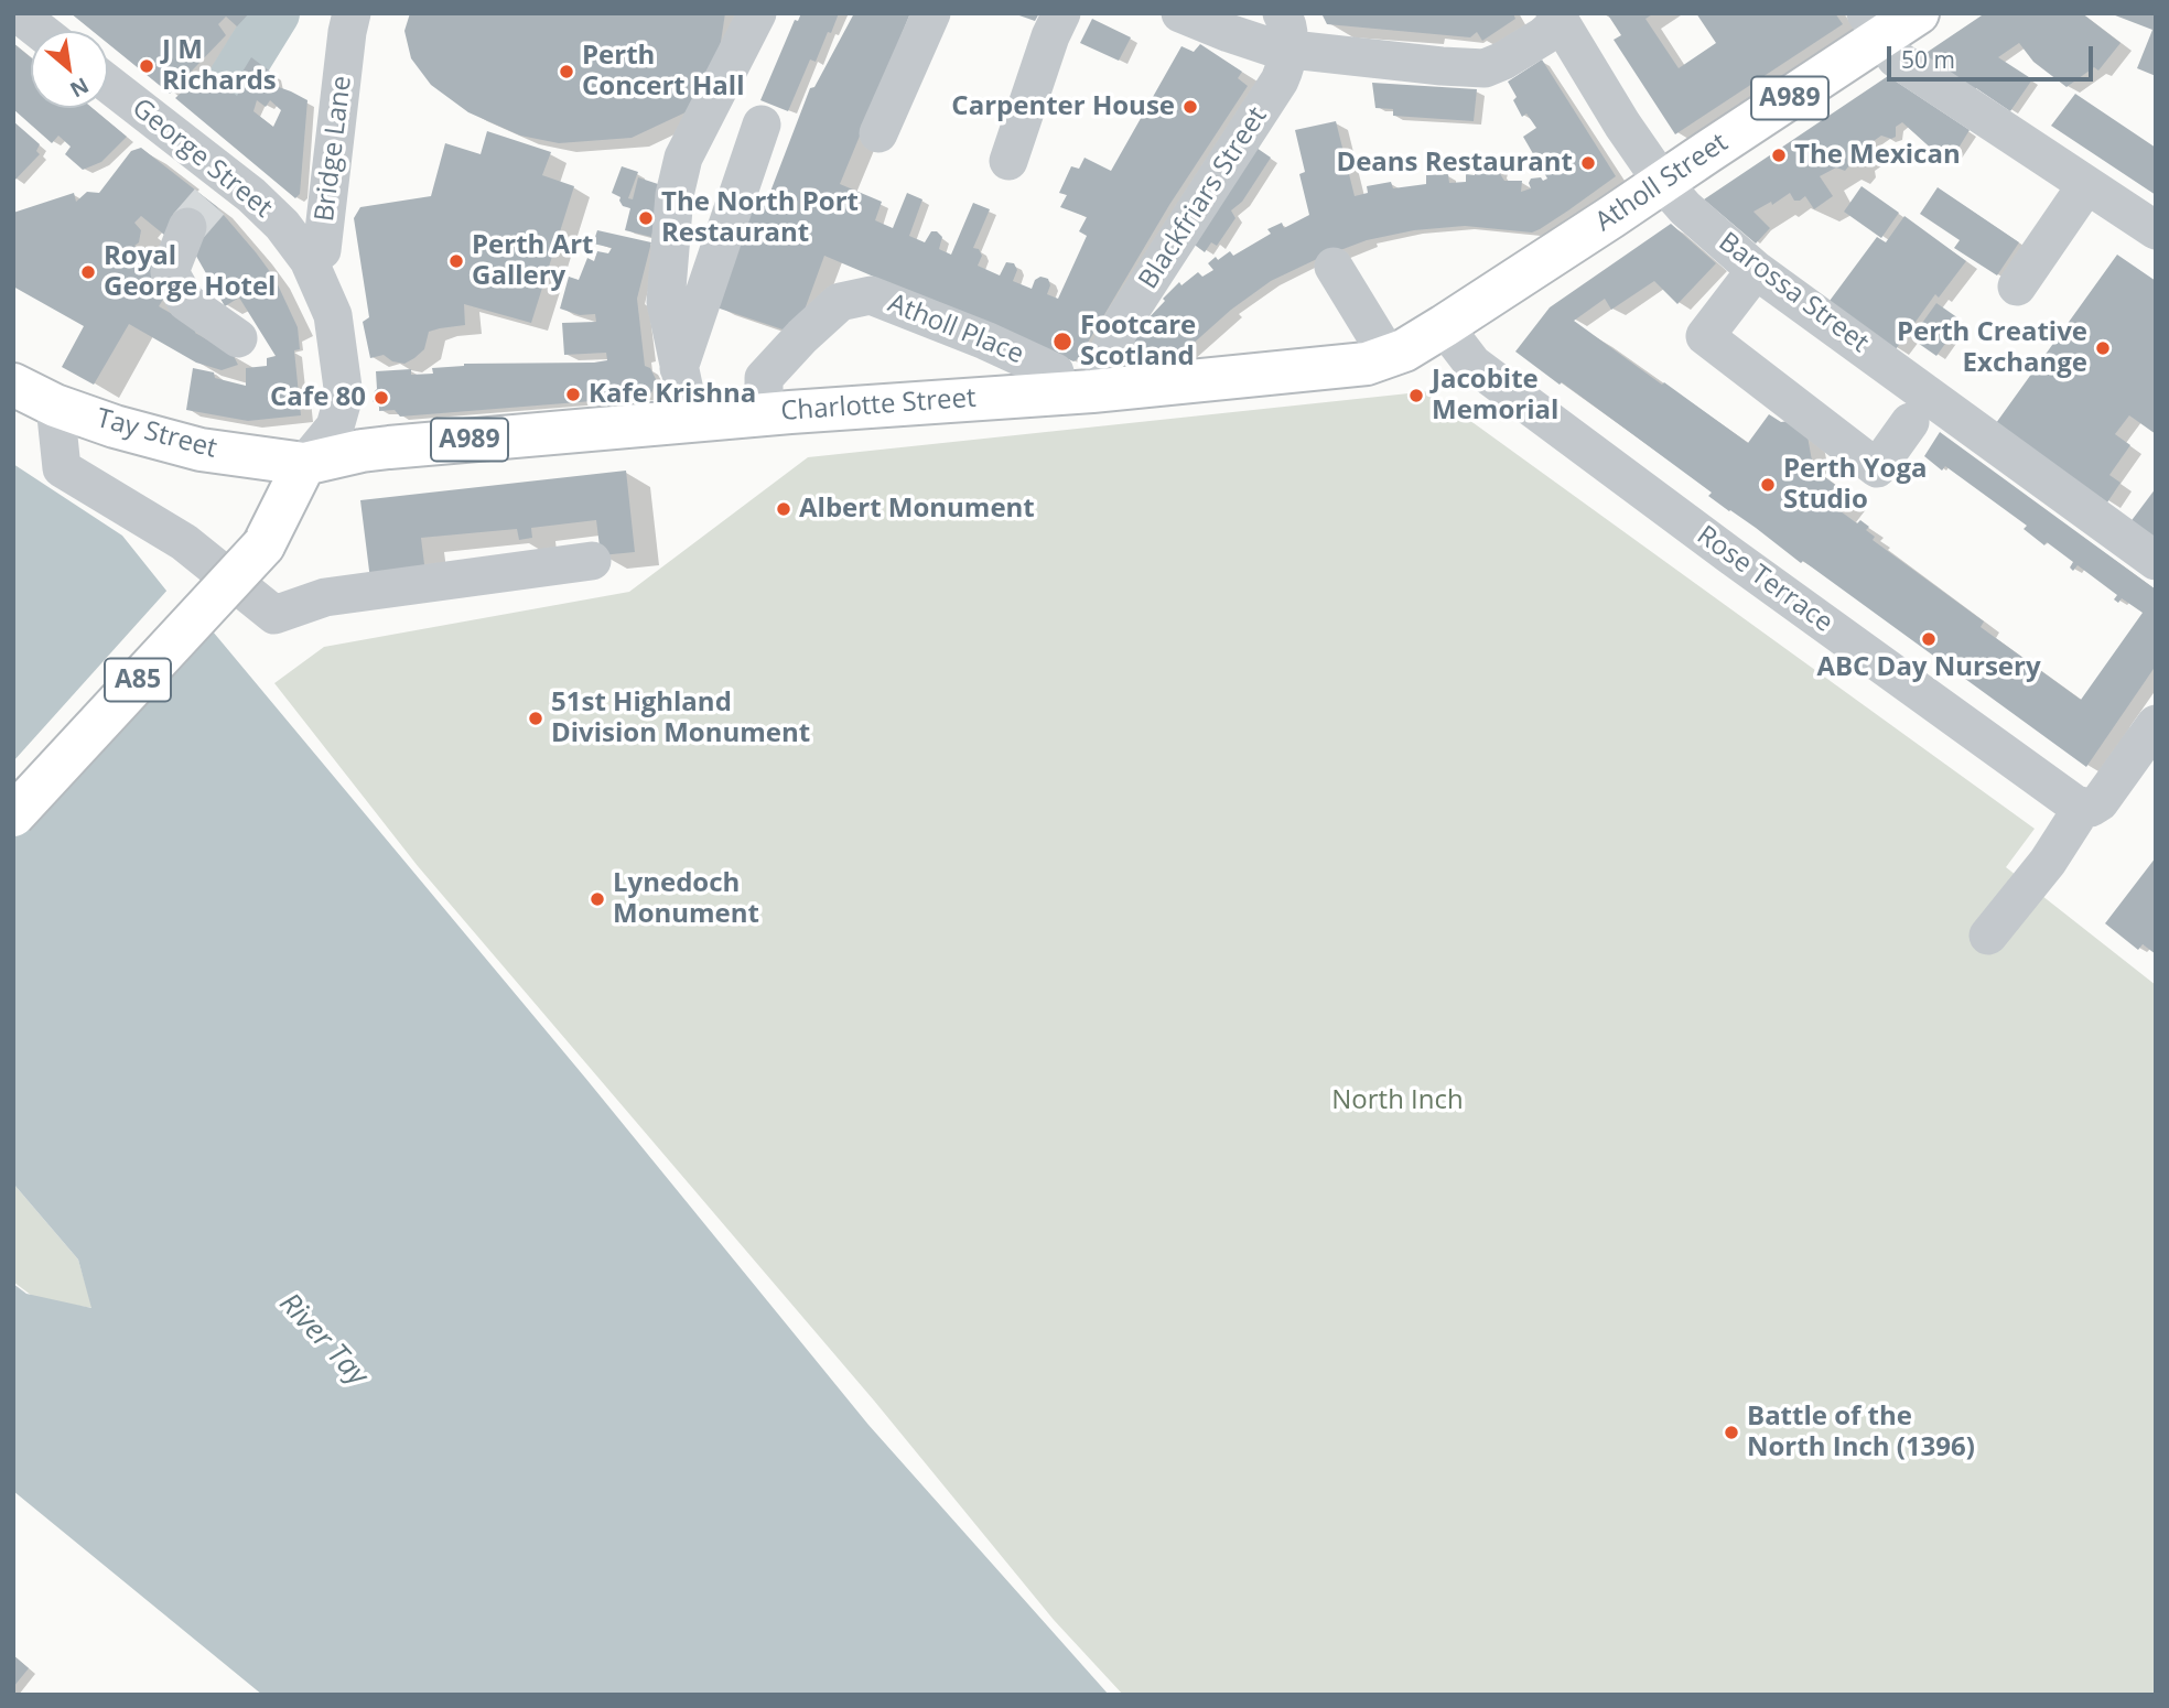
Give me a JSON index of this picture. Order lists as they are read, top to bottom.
{
  "streets": {
    "main road": [
      "A989",
      "Atholl Street",
      "Charlotte Street",
      "Tay Street",
      "A85"
    ],
    "street": [
      "Bridge Lane",
      "George Street",
      "Blackfriars Street",
      "Barossa Street",
      "Atholl Place",
      "Rose Terrace"
    ]
  },
  "crossings": [
    ["Bridge Lane", "George Street"],
    ["George Street", "Charlotte Street"],
    ["George Street", "Tay Street"],
    ["George Street", "A85"],
    ["Atholl Street", "Barossa Street"],
    ["Atholl Street", "Charlotte Street"],
    ["Atholl Street", "Rose Terrace"],
    ["Blackfriars Street", "Charlotte Street"],
    ["Atholl Place", "Charlotte Street"],
    ["Charlotte Street", "Tay Street"],
    ["Charlotte Street", "Rose Terrace"],
    ["Charlotte Street", "A85"],
    ["Tay Street", "A85"]
  ],
  "water": ["River Tay"],
  "parks": ["North Inch"],
  "places": [
    "J M Richards",
    "Perth Concert Hall",
    "Carpenter House",
    "The Mexican",
    "Deans Restaurant",
    "The North Port Restaurant",
    "Perth Art Gallery",
    "Royal George Hotel",
    "Footcare Scotland",
    "Perth Creative Exchange",
    "Kafe Krishna",
    "Jacobite Memorial",
    "Cafe 80",
    "Perth Yoga Studio",
    "Albert Monument",
    "ABC Day Nursery",
    "51st Highland Division Monument",
    "Lynedoch Monument",
    "Battle of the North Inch (1396)"
  ],
  "scale_bar": "50 m",
  "north": "bottom right"
}
